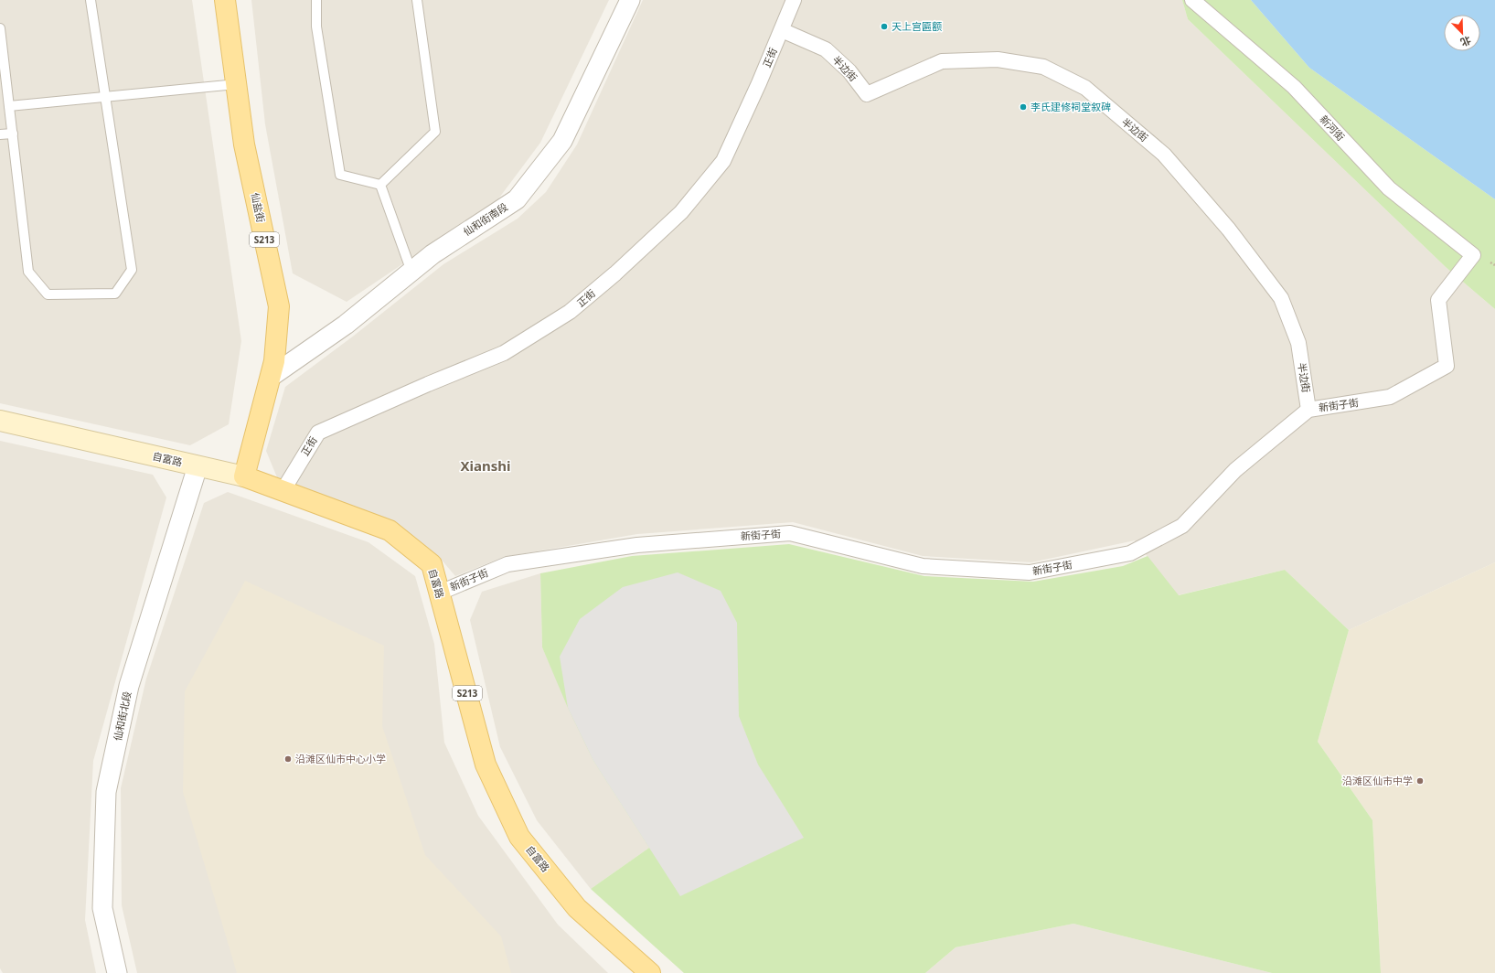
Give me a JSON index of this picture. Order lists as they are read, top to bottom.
{
  "streets": {
    "main road": ["仙盐街", "S213", "自富路"],
    "street": [
      "正街",
      "半边街",
      "新河街",
      "仙和街南段",
      "新街子街",
      "仙和街北段"
    ]
  },
  "crossings": [
    ["正街", "半边街"],
    ["正街", "自富路"],
    ["半边街", "新街子街"],
    ["新河街", "新街子街"],
    ["仙盐街", "仙和街南段"],
    ["仙盐街", "自富路"],
    ["新街子街", "自富路"],
    ["自富路", "仙和街北段"]
  ],
  "districts": ["Xianshi"],
  "places": [
    "天上宫匾额",
    "李氏建修祠堂叙碑",
    "沿滩区仙市中心小学",
    "沿滩区仙市中学"
  ],
  "north": "bottom right"
}
